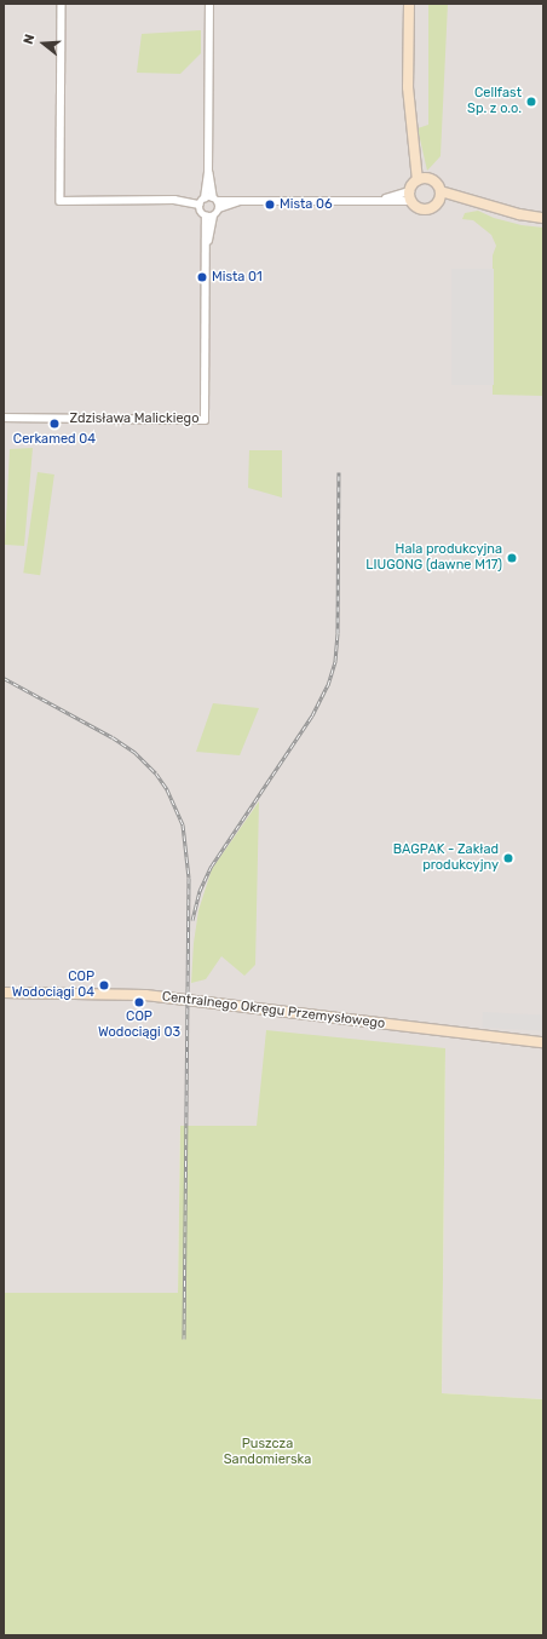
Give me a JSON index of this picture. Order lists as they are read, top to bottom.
{
  "streets": {
    "street": ["Zdzisława Malickiego", "Centralnego Okręgu Przemysłowego"]
  },
  "parks": ["Puszcza Sandomierska"],
  "places": [
    "Cellfast Sp. z o.o.",
    "Mista 06",
    "Mista 01",
    "Cerkamed 04",
    "Hala produkcyjna LIUGONG (dawne M17)",
    "BAGPAK - Zakład produkcyjny",
    "COP Wodociągi 04",
    "COP Wodociągi 03"
  ],
  "north": "left"
}
